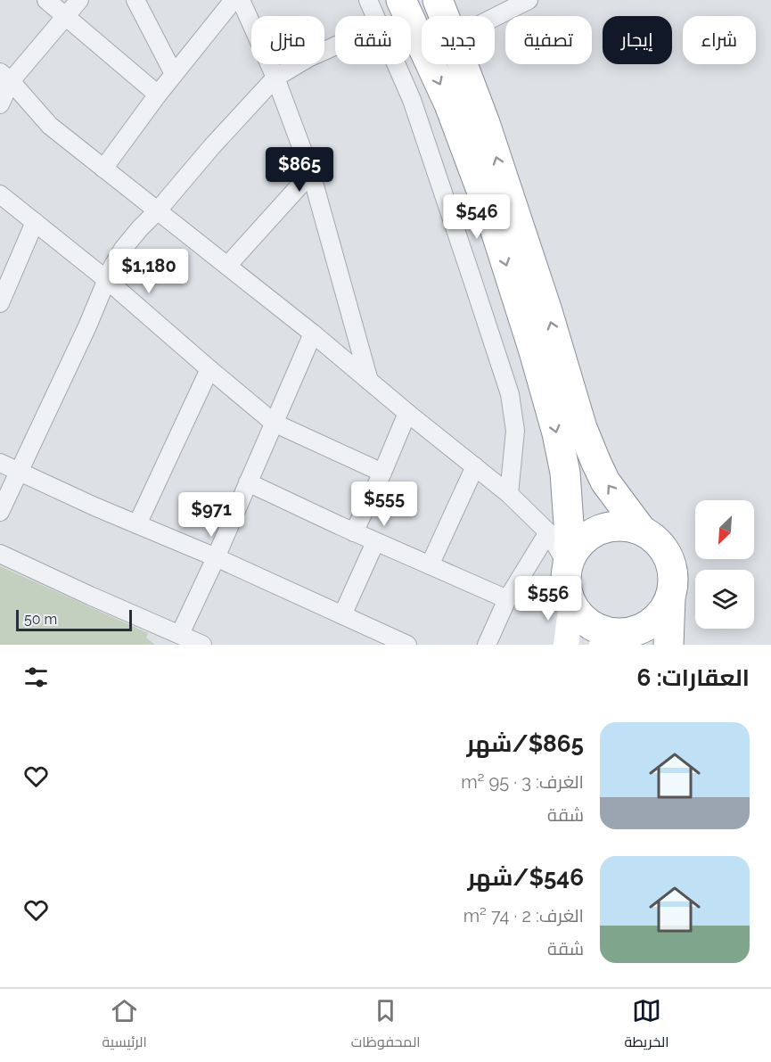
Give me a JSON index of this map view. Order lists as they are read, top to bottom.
{
  "scale_bar": "50 m",
  "north": "bottom left",
  "page": {
    "chip": [
      "شراء",
      "إيجار",
      "تصفية",
      "جديد",
      "شقة",
      "منزل"
    ],
    "price": [
      "$865",
      "$546",
      "$1,180",
      "$555",
      "$971",
      "$556"
    ],
    "scale": "50 m",
    "heading": "العقارات: 6",
    "list": [
      {
        "name": "$865/شهر",
        "note": "الغرف: 3 · 95 m² · شقة"
      },
      {
        "name": "$546/شهر",
        "note": "الغرف: 2 · 74 m² · شقة"
      }
    ],
    "tabs": ["الخريطة", "المحفوظات", "الرئيسية"]
  }
}
